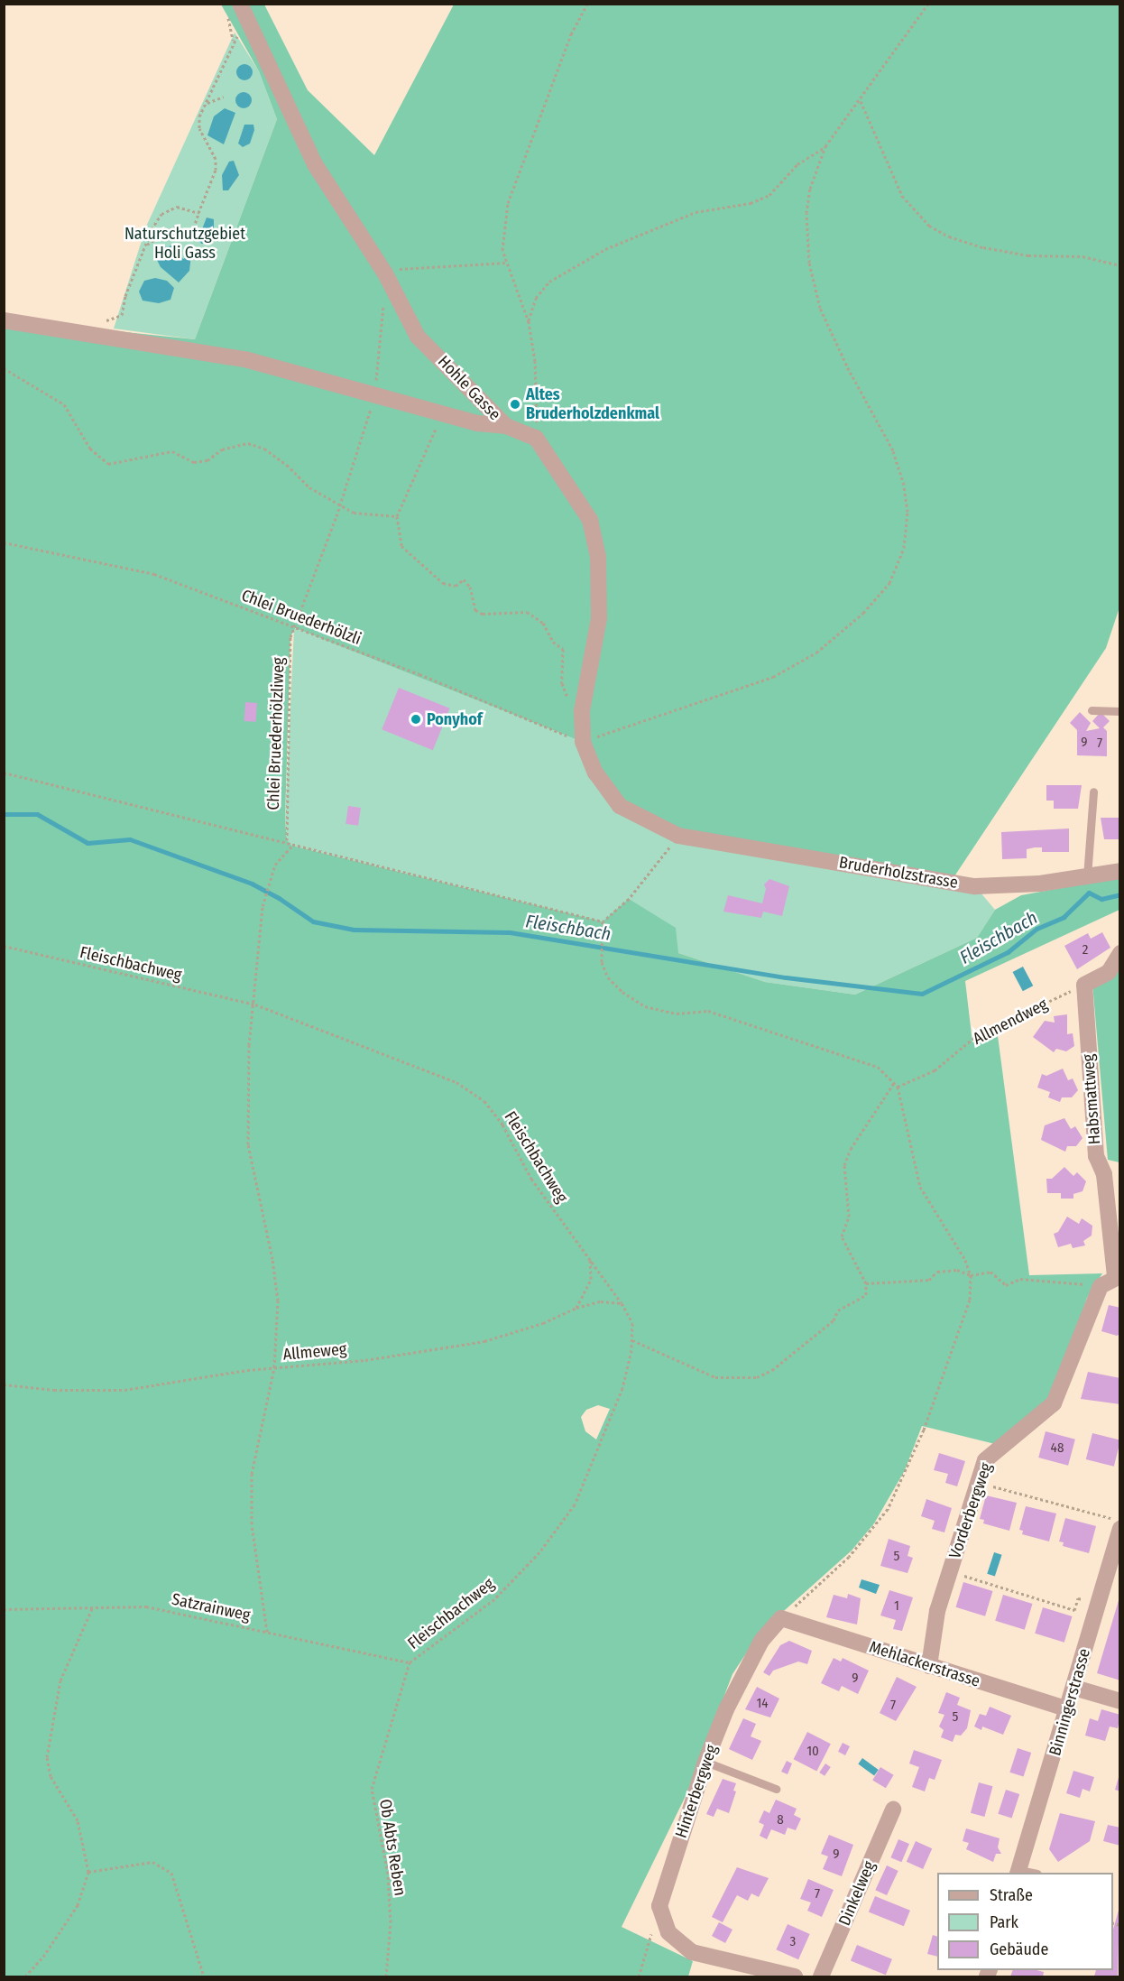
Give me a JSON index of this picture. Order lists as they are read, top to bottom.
{
  "streets": {
    "street": [
      "Hohle Gasse",
      "Bruderholzstrasse",
      "Habsmattweg",
      "Vorderbergweg",
      "Mehlackerstrasse",
      "Binningerstrasse",
      "Hinterbergweg",
      "Dinkelweg"
    ],
    "path": [
      "Chlei Bruederhölzli",
      "Chlei Bruederhölzliweg",
      "Fleischbachweg",
      "Allmendweg",
      "Allmeweg",
      "Satzrainweg",
      "Ob Abts Reben"
    ]
  },
  "crossings": [
    ["Hohle Gasse", "Chlei Bruederhölzliweg"],
    ["Chlei Bruederhölzli", "Chlei Bruederhölzliweg"],
    ["Fleischbachweg", "Allmeweg"],
    ["Fleischbachweg", "Satzrainweg"],
    ["Fleischbachweg", "Ob Abts Reben"],
    ["Allmendweg", "Habsmattweg"],
    ["Vorderbergweg", "Mehlackerstrasse"],
    ["Satzrainweg", "Ob Abts Reben"],
    ["Mehlackerstrasse", "Binningerstrasse"],
    ["Mehlackerstrasse", "Hinterbergweg"]
  ],
  "water": ["Fleischbach"],
  "parks": ["Naturschutzgebiet Holi Gass"],
  "places": ["Altes Bruderholzdenkmal", "Ponyhof"],
  "house_numbers": [
    "9",
    "7",
    "2",
    "48",
    "5",
    "1",
    "9",
    "14",
    "7",
    "5",
    "10",
    "8",
    "9",
    "7",
    "3"
  ],
  "legend": ["Straße", "Park", "Gebäude"]
}
